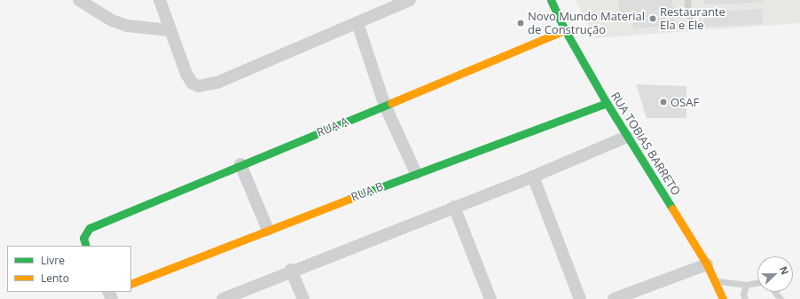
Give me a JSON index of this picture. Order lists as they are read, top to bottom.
{
  "streets": {
    "street": ["RUA A", "RUA TOBIAS BARRETO", "RUA B"]
  },
  "crossings": [
    ["RUA A", "RUA TOBIAS BARRETO"],
    ["RUA TOBIAS BARRETO", "RUA B"]
  ],
  "places": ["Restaurante Ela e Ele", "Novo Mundo Material de Construção", "OSAF"],
  "legend": ["Livre", "Lento"],
  "north": "right"
}
